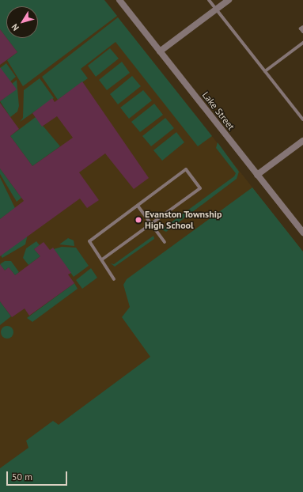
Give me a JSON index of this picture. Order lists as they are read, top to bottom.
{
  "streets": {
    "street": ["Lake Street"]
  },
  "places": ["Evanston Township High School"],
  "scale_bar": "50 m",
  "north": "bottom left"
}
